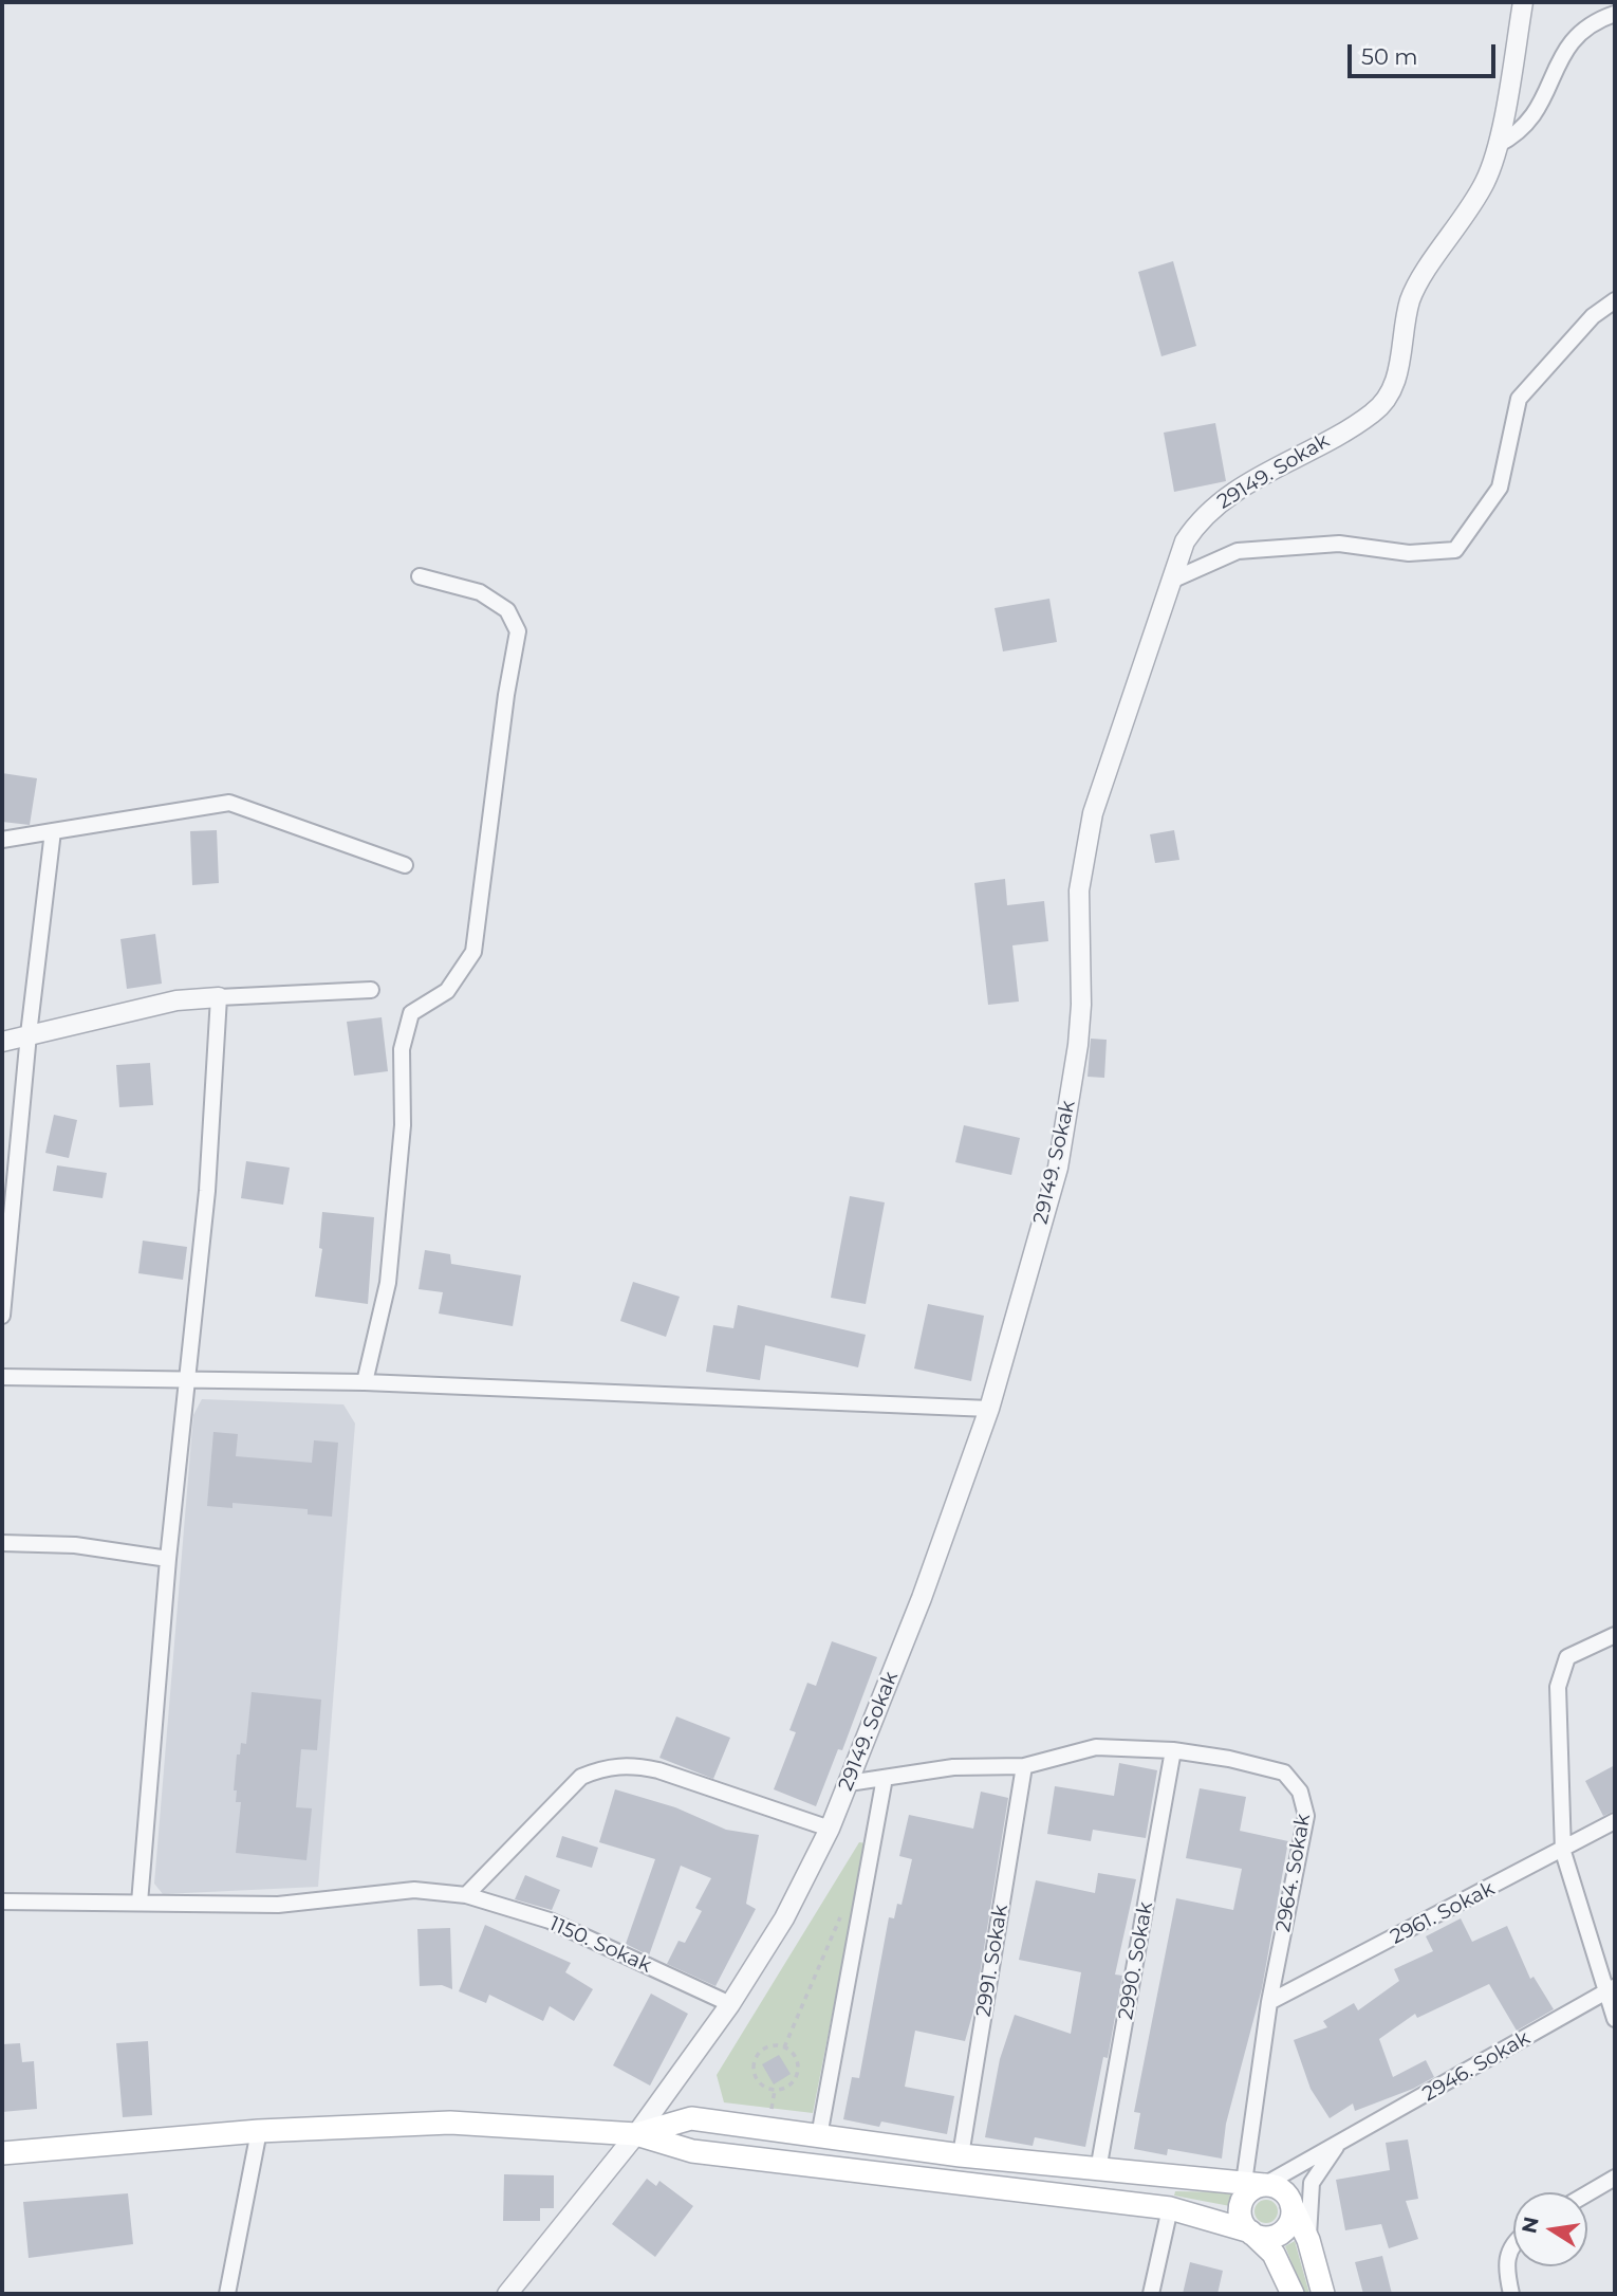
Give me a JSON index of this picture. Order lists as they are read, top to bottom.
{
  "streets": {
    "street": [
      "29149. Sokak",
      "2964. Sokak",
      "2961. Sokak",
      "1150. Sokak",
      "2991. Sokak",
      "2990. Sokak",
      "2946. Sokak"
    ]
  },
  "crossings": [
    ["29149. Sokak", "2964. Sokak"],
    ["29149. Sokak", "1150. Sokak"],
    ["2964. Sokak", "2961. Sokak"],
    ["2964. Sokak", "2991. Sokak"],
    ["2964. Sokak", "2990. Sokak"],
    ["2964. Sokak", "2946. Sokak"]
  ],
  "scale_bar": "50 m",
  "north": "left"
}
